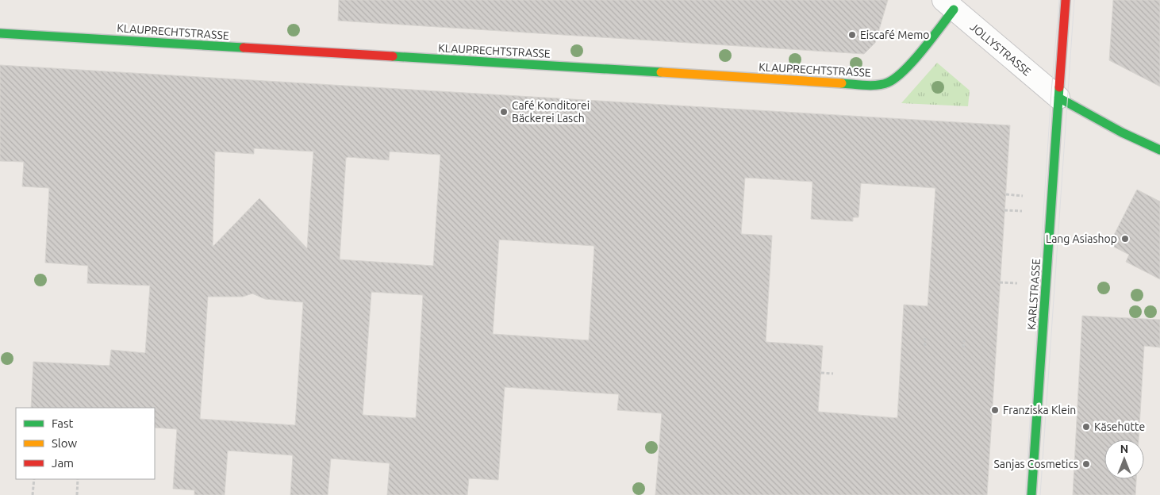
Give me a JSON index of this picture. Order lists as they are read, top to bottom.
{
  "streets": {
    "street": ["KLAUPRECHTSTRASSE", "JOLLYSTRASSE", "KARLSTRASSE"]
  },
  "crossings": [
    ["KLAUPRECHTSTRASSE", "JOLLYSTRASSE"],
    ["JOLLYSTRASSE", "KARLSTRASSE"]
  ],
  "places": [
    "Eiscafé Memo",
    "Café Konditorei Bäckerei Lasch",
    "Lang Asiashop",
    "Franziska Klein",
    "Käsehütte",
    "Sanjas Cosmetics"
  ],
  "legend": ["Fast", "Slow", "Jam"],
  "north": "top"
}
